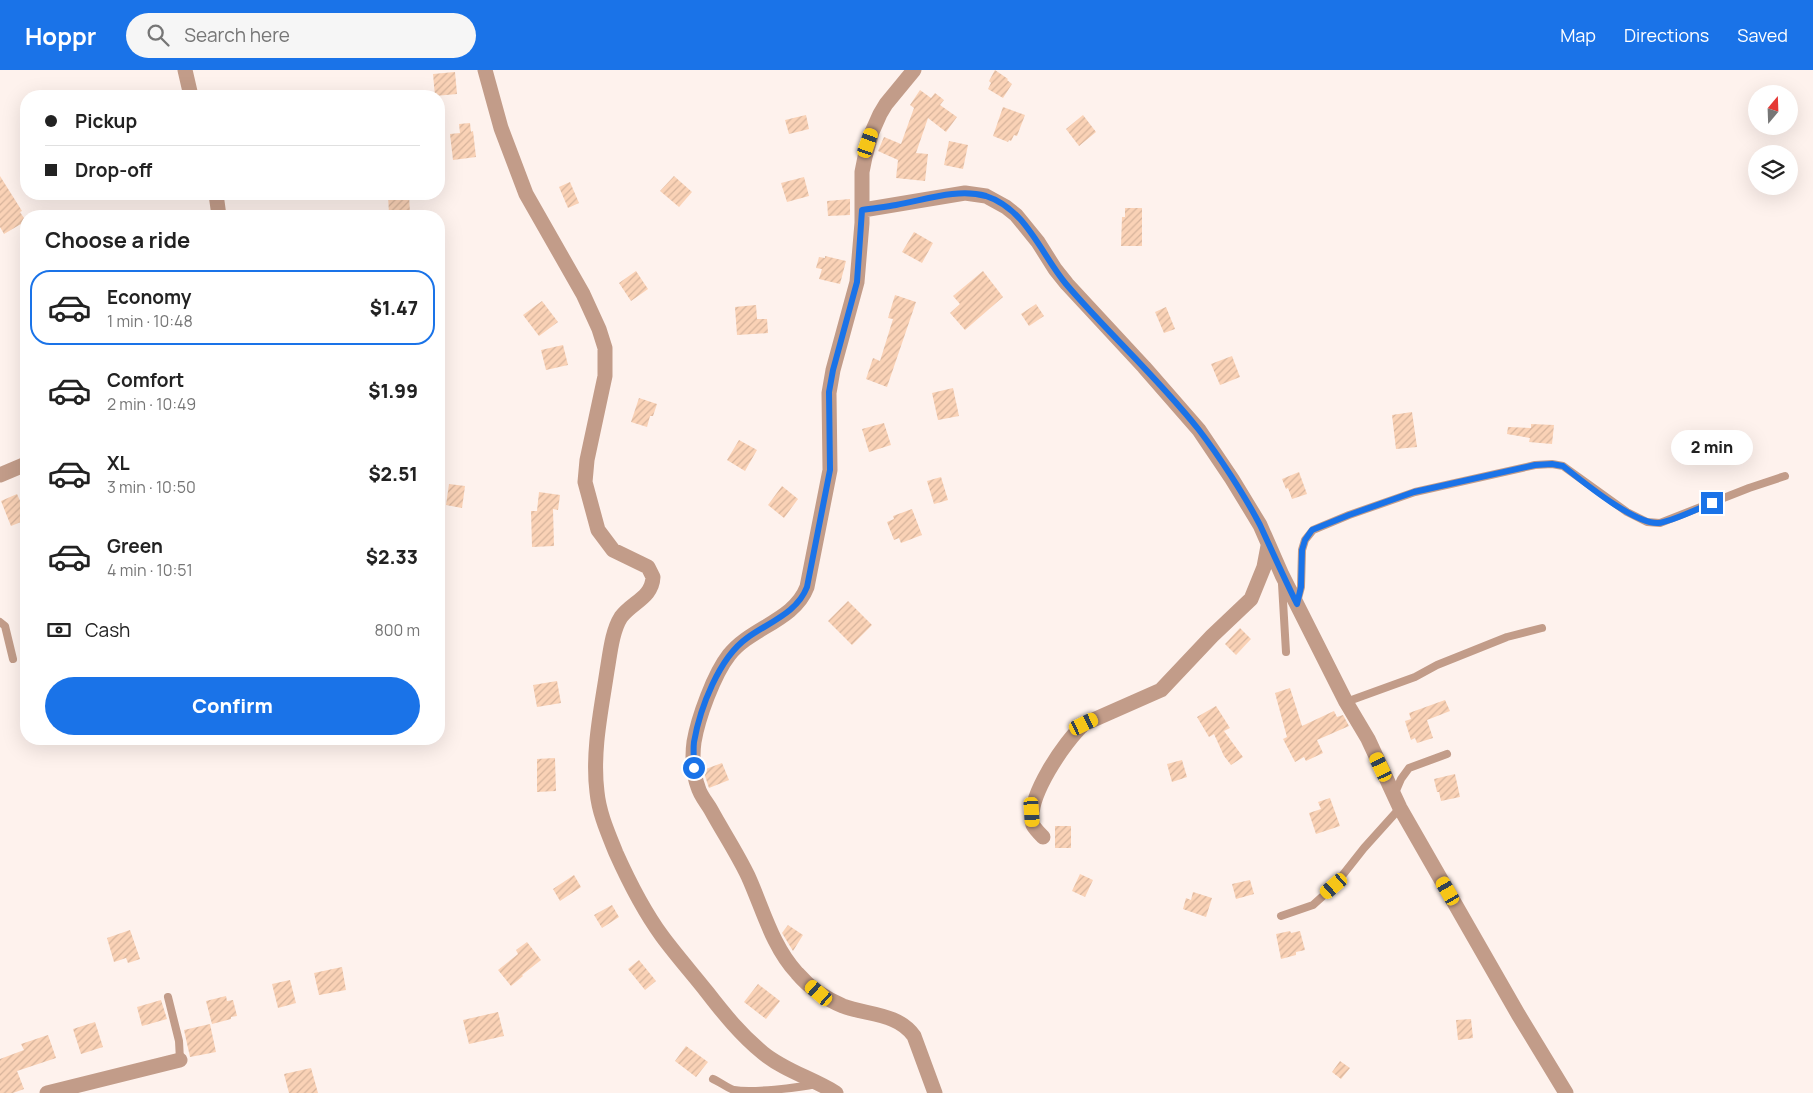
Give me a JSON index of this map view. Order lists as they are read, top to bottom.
{
  "north": "top",
  "page": {
    "header": "Hoppr",
    "search": "Search here",
    "nav": ["Map", "Directions", "Saved"],
    "banner": ["Pickup", "Drop-off"],
    "heading": "Choose a ride",
    "list": [
      {
        "name": "Economy",
        "note": "1 min · 10:48",
        "value": "$1.47"
      },
      {
        "name": "Comfort",
        "note": "2 min · 10:49",
        "value": "$1.99"
      },
      {
        "name": "XL",
        "note": "3 min · 10:50",
        "value": "$2.51"
      },
      {
        "name": "Green",
        "note": "4 min · 10:51",
        "value": "$2.33"
      }
    ],
    "bubble": "2 min",
    "pay": ["Cash", "800 m"],
    "buttons": "Confirm"
  }
}
